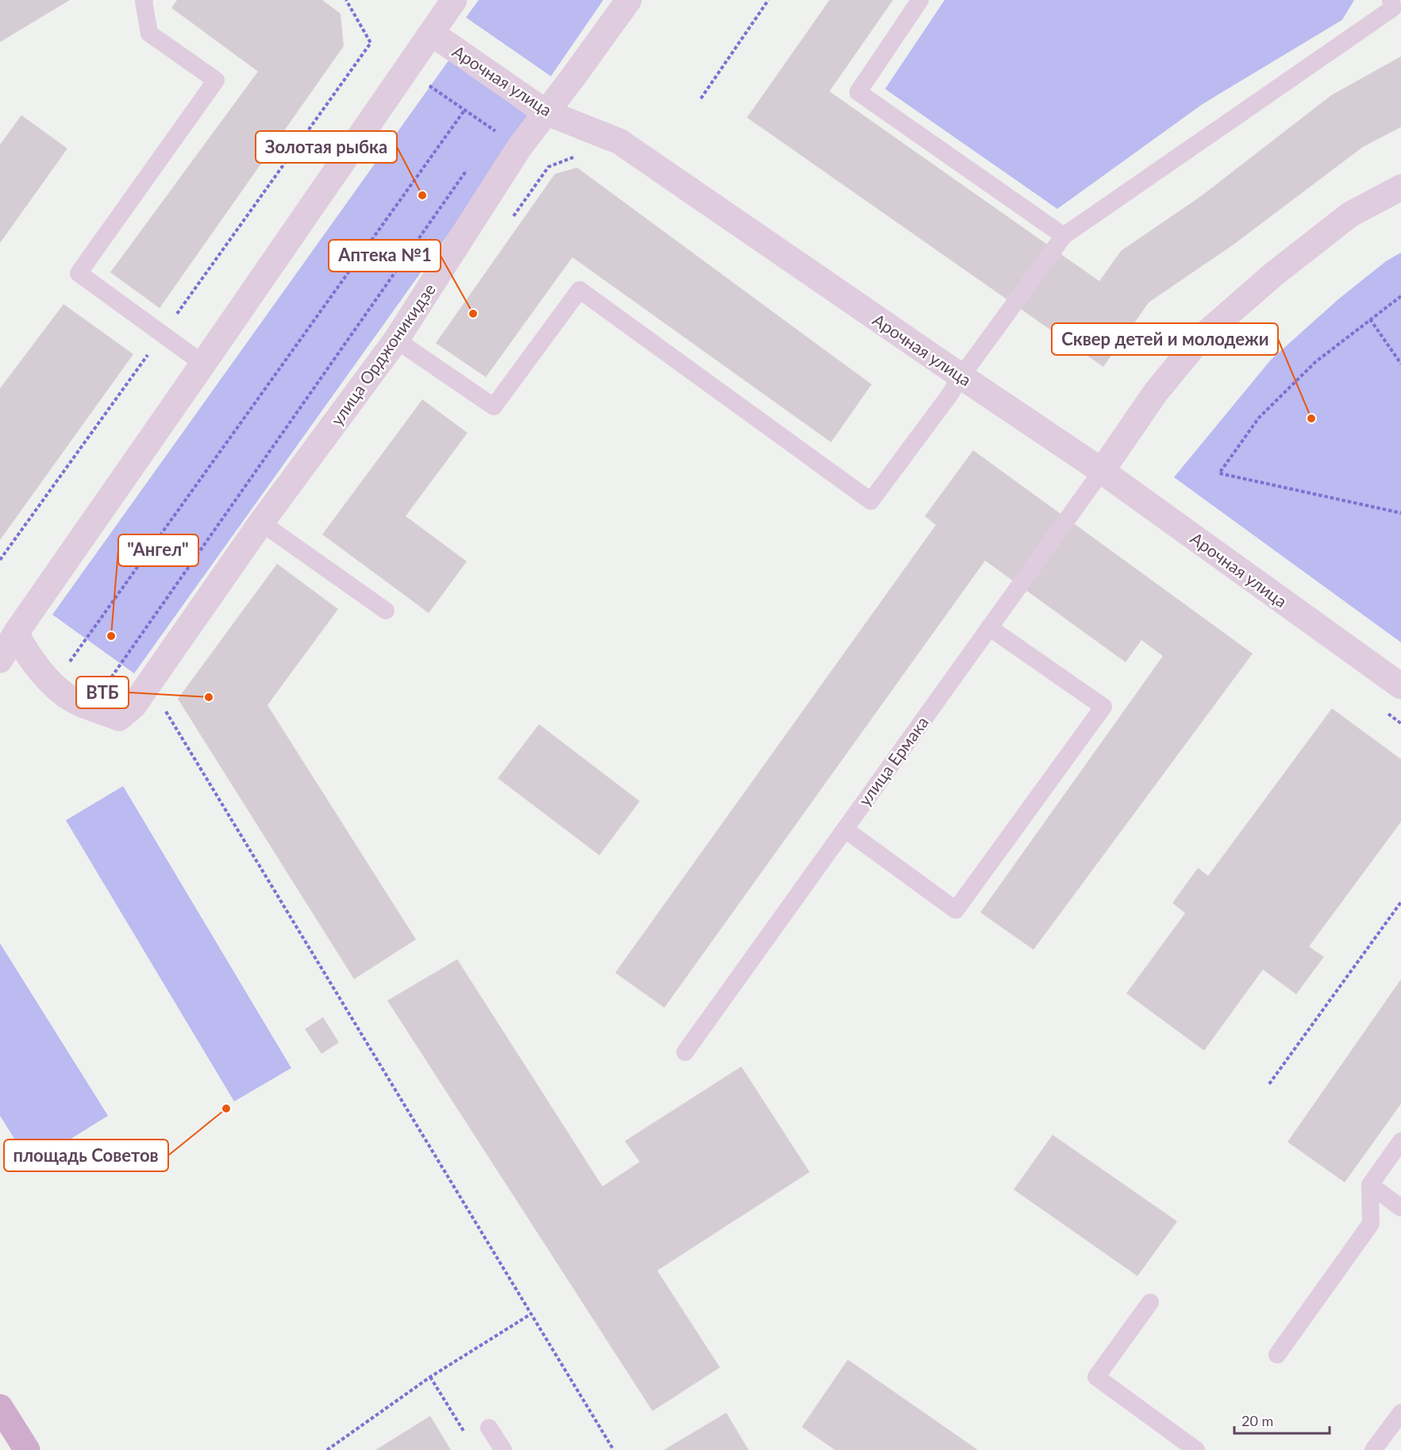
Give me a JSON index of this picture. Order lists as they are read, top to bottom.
{
  "streets": {
    "street": ["Арочная улица", "улица Орджоникидзе"],
    "lane": ["улица Ермака"]
  },
  "crossings": [
    ["Арочная улица", "улица Орджоникидзе"],
    ["Арочная улица", "улица Ермака"]
  ],
  "places": [
    "Золотая рыбка",
    "Аптека №1",
    "Сквер детей и молодежи",
    "\"Ангел\"",
    "ВТБ",
    "площадь Советов"
  ],
  "scale_bar": "20 m"
}
